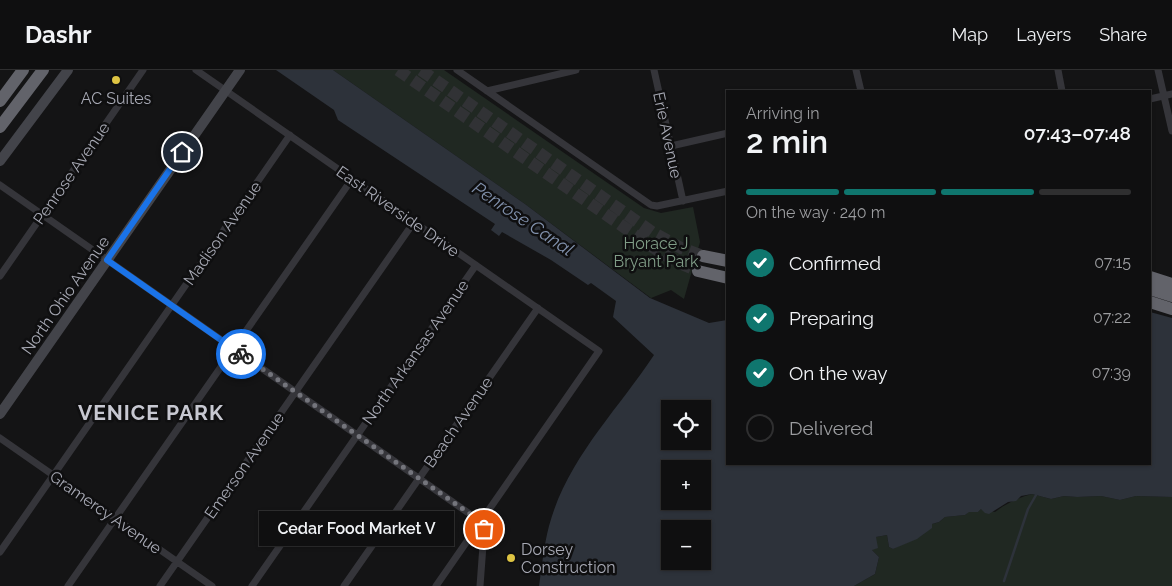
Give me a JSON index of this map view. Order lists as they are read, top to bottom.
{
  "streets": {
    "street": [
      "Erie Avenue",
      "Penrose Avenue",
      "East Riverside Drive",
      "Madison Avenue",
      "North Ohio Avenue",
      "North Arkansas Avenue",
      "Beach Avenue",
      "Emerson Avenue",
      "Gramercy Avenue"
    ]
  },
  "crossings": [
    ["East Riverside Drive", "Madison Avenue"],
    ["East Riverside Drive", "North Ohio Avenue"],
    ["East Riverside Drive", "North Arkansas Avenue"],
    ["East Riverside Drive", "Beach Avenue"],
    ["East Riverside Drive", "Emerson Avenue"],
    ["Madison Avenue", "Gramercy Avenue"],
    ["Emerson Avenue", "Gramercy Avenue"]
  ],
  "districts": ["VENICE PARK"],
  "water": ["Penrose Canal"],
  "parks": ["Horace J Bryant Park"],
  "places": ["AC Suites", "Cedar Food Market V", "Dorsey Construction"],
  "page": {
    "header": "Dashr",
    "nav": ["Map", "Layers", "Share"],
    "heading": ["2 min", "Arriving in", "07:43–07:48"],
    "bar": "On the way · 240 m",
    "list": [
      ["Confirmed", "07:15"],
      ["Preparing", "07:22"],
      ["On the way", "07:39"],
      "Delivered"
    ],
    "map_buttons": ["+", "−"],
    "bubble": "Cedar Food Market V"
  }
}
